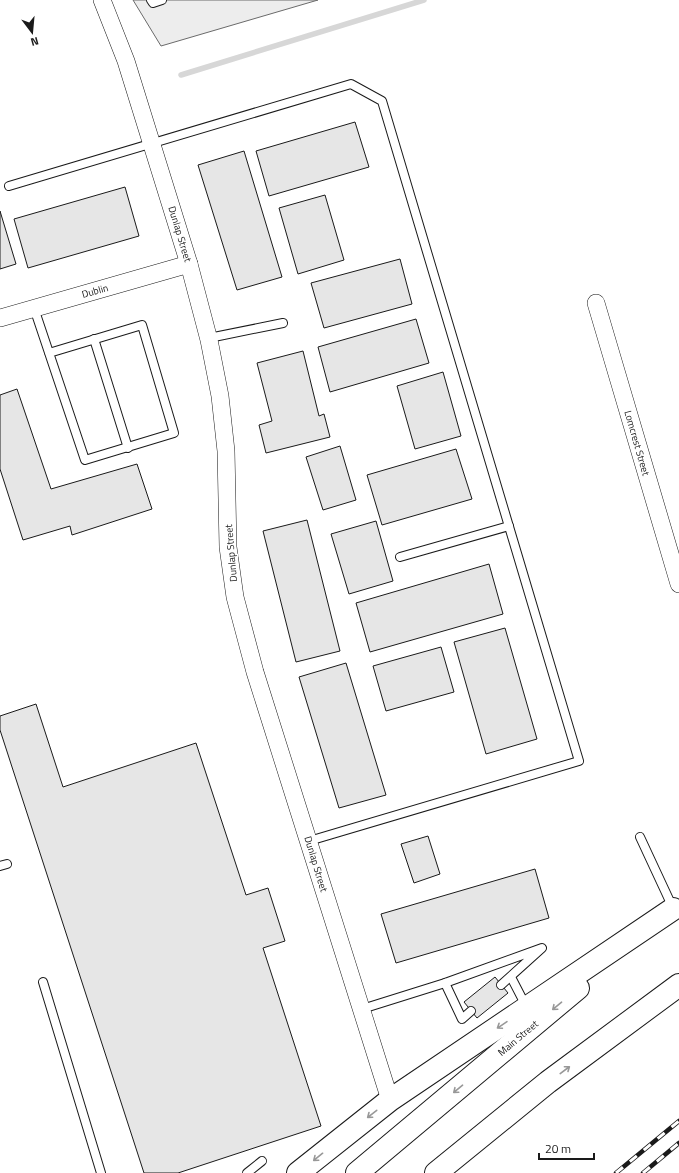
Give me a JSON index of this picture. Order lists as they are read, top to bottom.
{
  "streets": {
    "highway": ["Main Street"],
    "street": ["Dunlap Street", "Dublin", "Lomcrest Street"]
  },
  "crossings": [
    ["Dunlap Street", "Dublin"]
  ],
  "scale_bar": "20 m",
  "north": "bottom"
}
